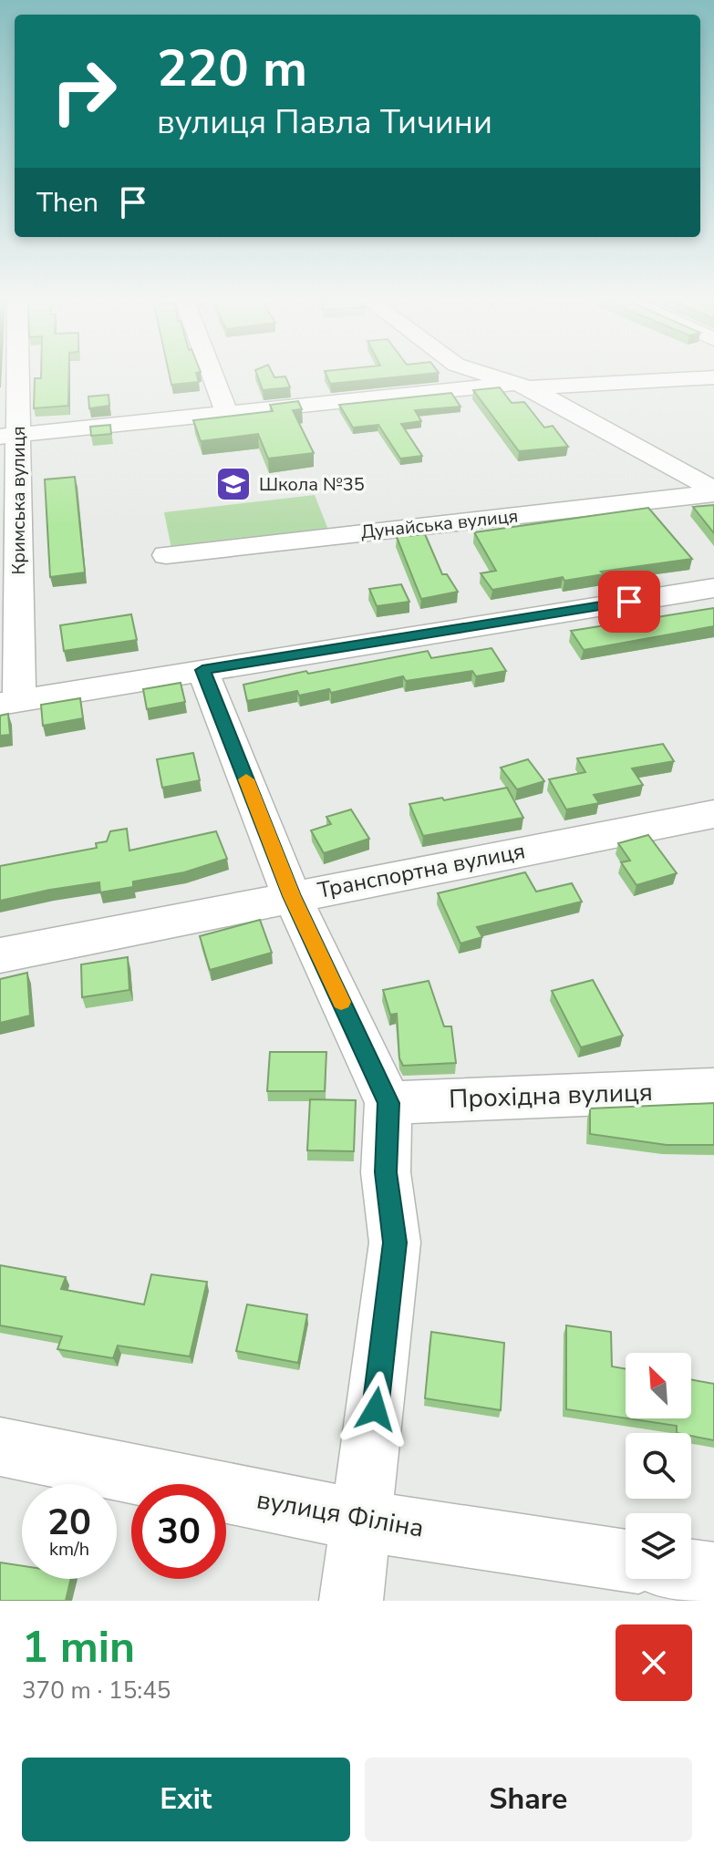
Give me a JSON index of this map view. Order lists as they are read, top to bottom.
{
  "streets": {
    "street": [
      "Кримська вулиця",
      "Дунайська вулиця",
      "Транспортна вулиця",
      "Прохідна вулиця",
      "вулиця Філіна"
    ]
  },
  "places": {
    "school or university": ["Школа №35"]
  },
  "north": "top left",
  "page": {
    "turn": ["220 m", "вулиця Павла Тичини"],
    "then": "Then",
    "speed": "20 km/h",
    "limit": "30",
    "heading": ["1 min", "370 m · 15:45"],
    "buttons": ["Exit", "Share"]
  }
}
